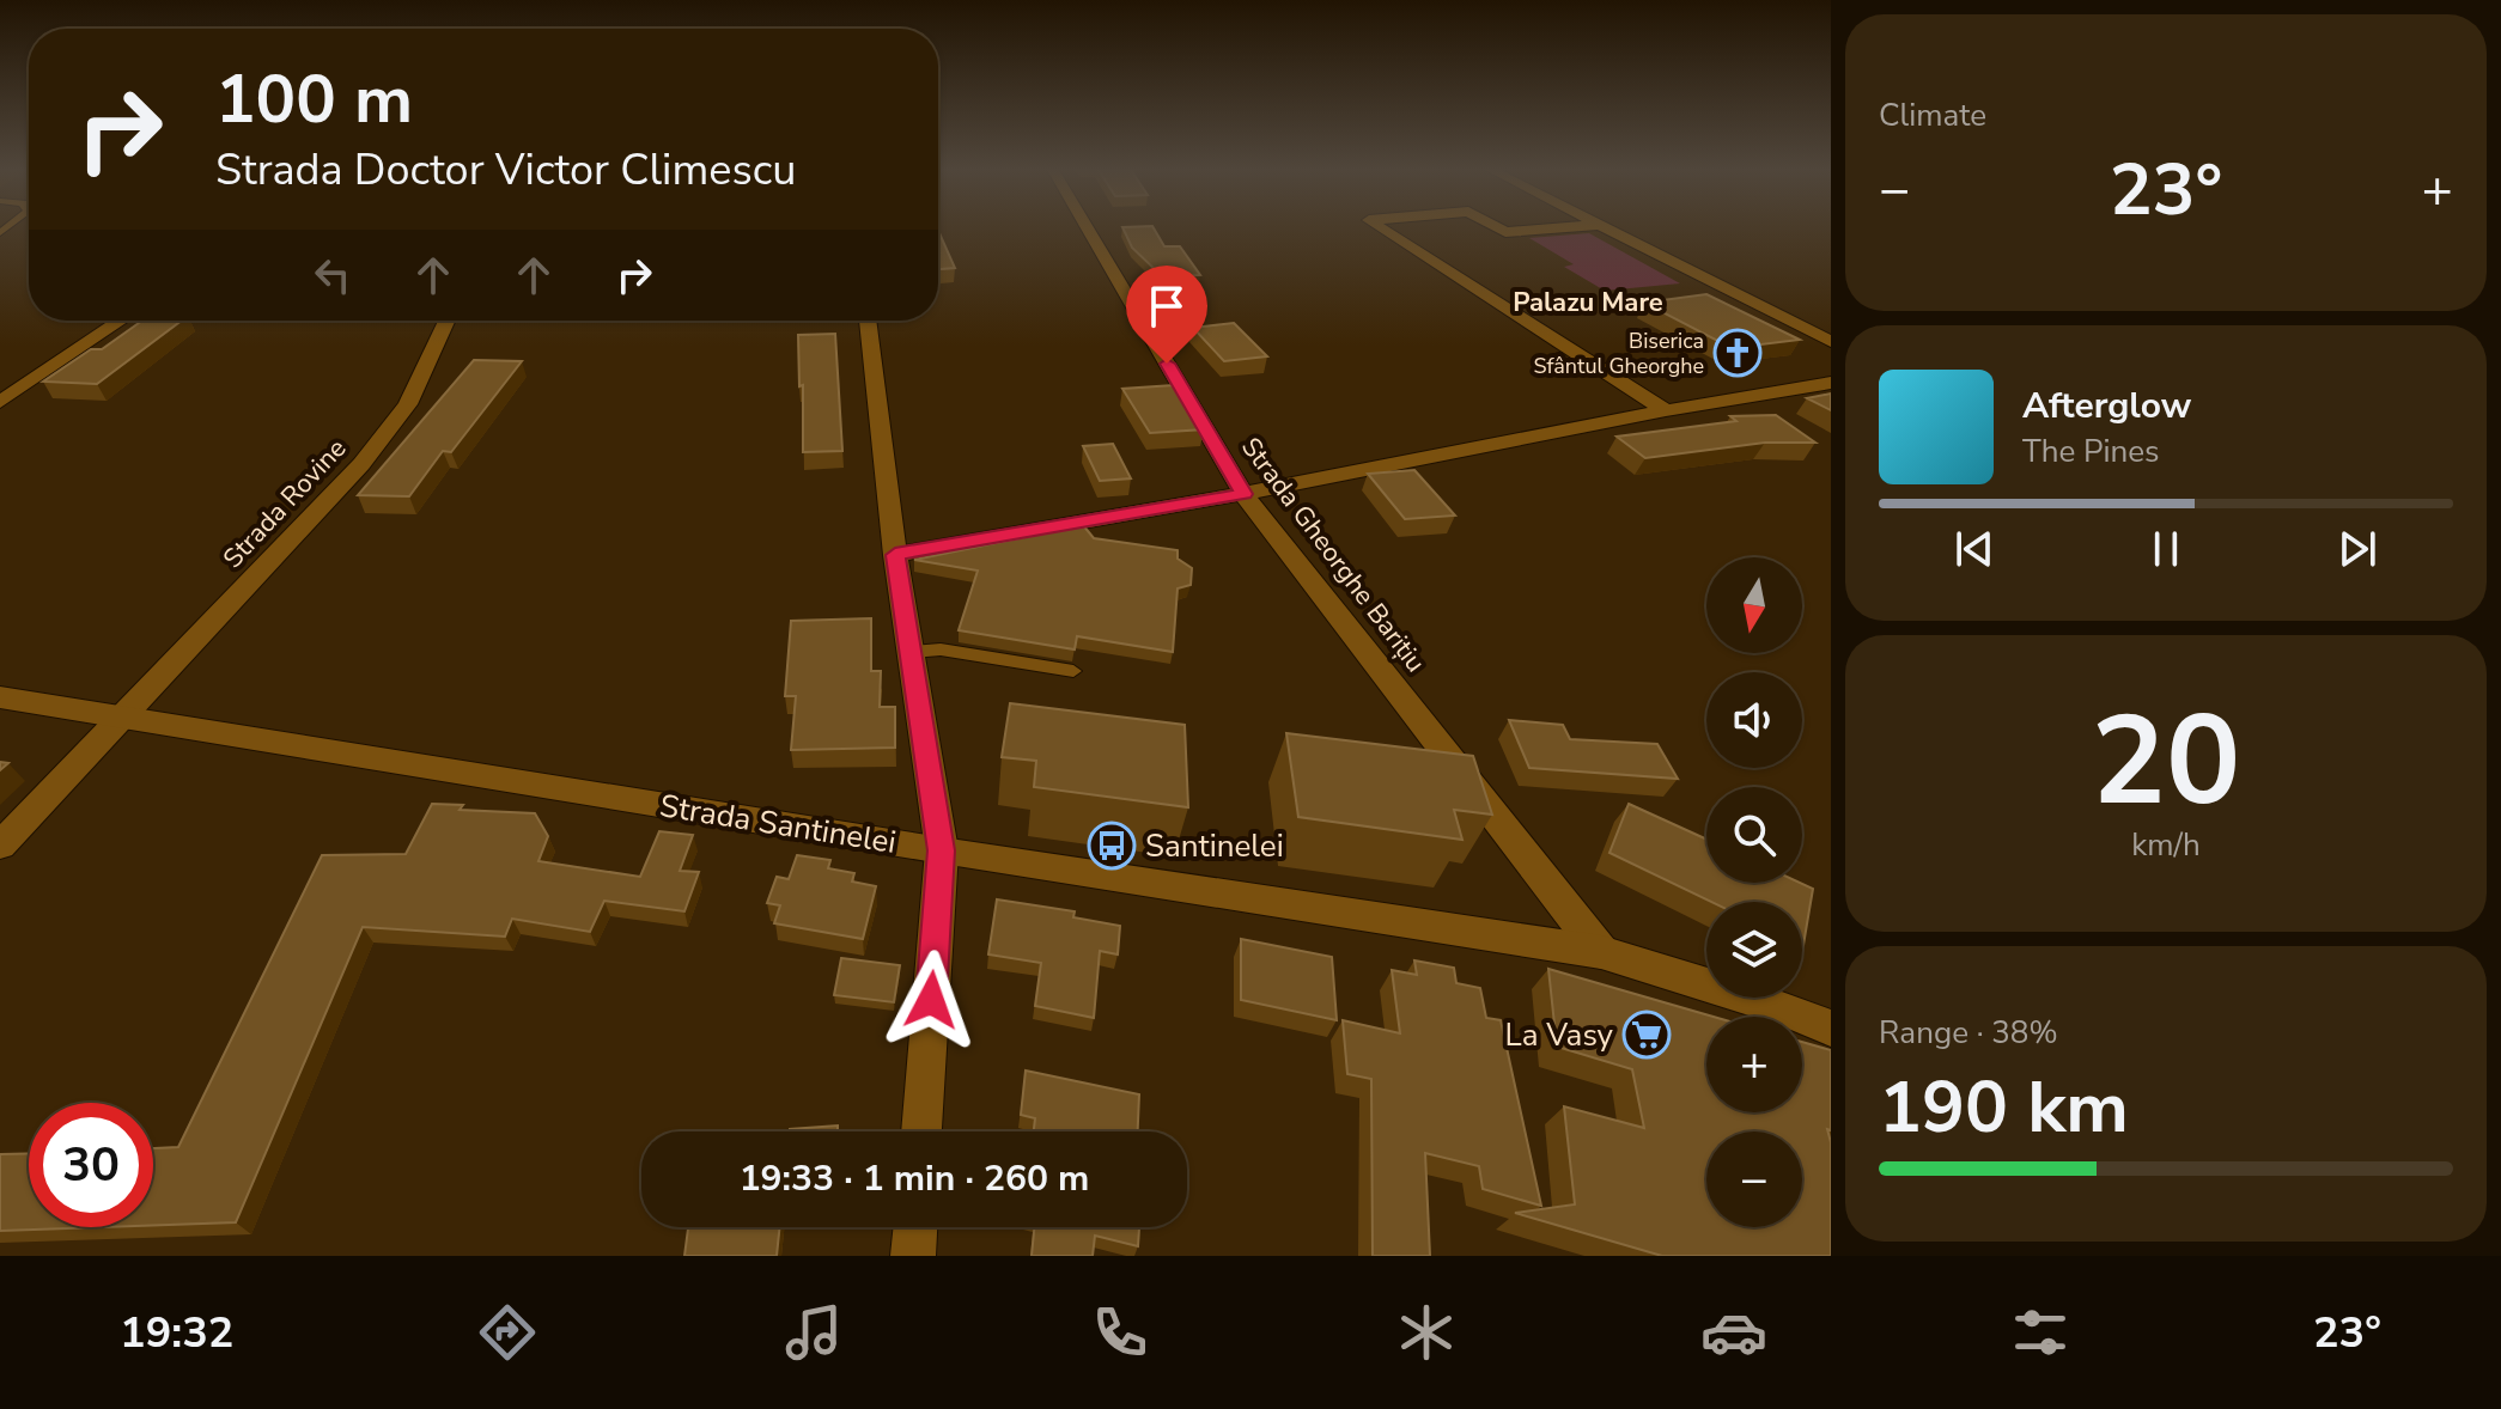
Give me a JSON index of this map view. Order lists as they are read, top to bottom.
{
  "streets": {
    "street": ["Strada Rovine", "Strada Gheorghe Barițiu", "Strada Santinelei"]
  },
  "crossings": [
    ["Strada Rovine", "Strada Santinelei"],
    ["Strada Gheorghe Barițiu", "Strada Santinelei"]
  ],
  "districts": ["Palazu Mare"],
  "places": {
    "church": ["Biserica Sfântul Gheorghe"],
    "bus stop": ["Santinelei"],
    "supermarket": ["La Vasy"]
  },
  "north": "bottom",
  "page": {
    "tile": [
      "Climate",
      ["20", "km/h"],
      ["Range · 38%", "190 km"]
    ],
    "turn": ["100 m", "Strada Doctor Victor Climescu"],
    "heat": ["−", "23°", "+"],
    "song": ["Afterglow", "The Pines"],
    "map_buttons": ["+", "−"],
    "limit": "30",
    "trip": "19:33 · 1 min · 260 m",
    "tabs": ["19:32", "23°"]
  }
}
